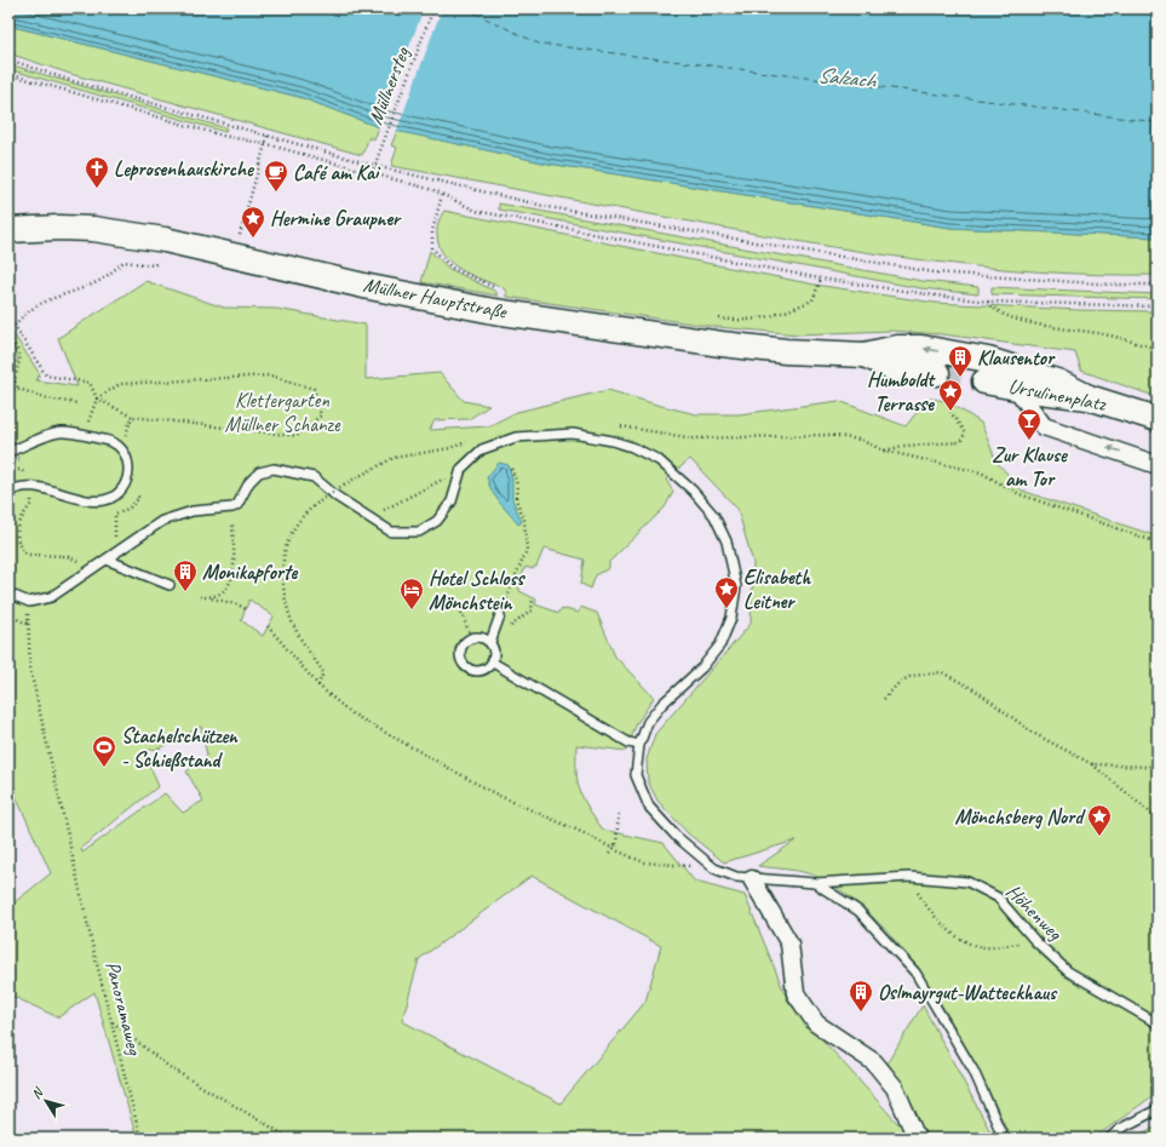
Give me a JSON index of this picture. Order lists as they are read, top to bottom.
{
  "streets": {
    "street": ["Müllner Hauptstraße", "Ursulinenplatz"],
    "lane": ["Höhenweg"],
    "path": ["Müllnersteg", "Panoramaweg"]
  },
  "crossings": [
    ["Müllner Hauptstraße", "Ursulinenplatz"]
  ],
  "water": ["Salzach"],
  "parks": ["Klettergarten Müllner Schanze"],
  "places": {
    "church": ["Leprosenhauskirche"],
    "cafe": ["Café am Kai"],
    "place": [
      "Hermine Graupner",
      "Humboldt Terrasse",
      "Elisabeth Leitner",
      "Mönchsberg Nord"
    ],
    "building": ["Klausentor", "Monikapforte", "Oslmayrgut-Watteckhaus"],
    "bar": ["Zur Klause am Tor"],
    "hotel": ["Hotel Schloss Mönchstein"],
    "sports": ["Stachelschützen - Schießstand"]
  },
  "north": "top left"
}
